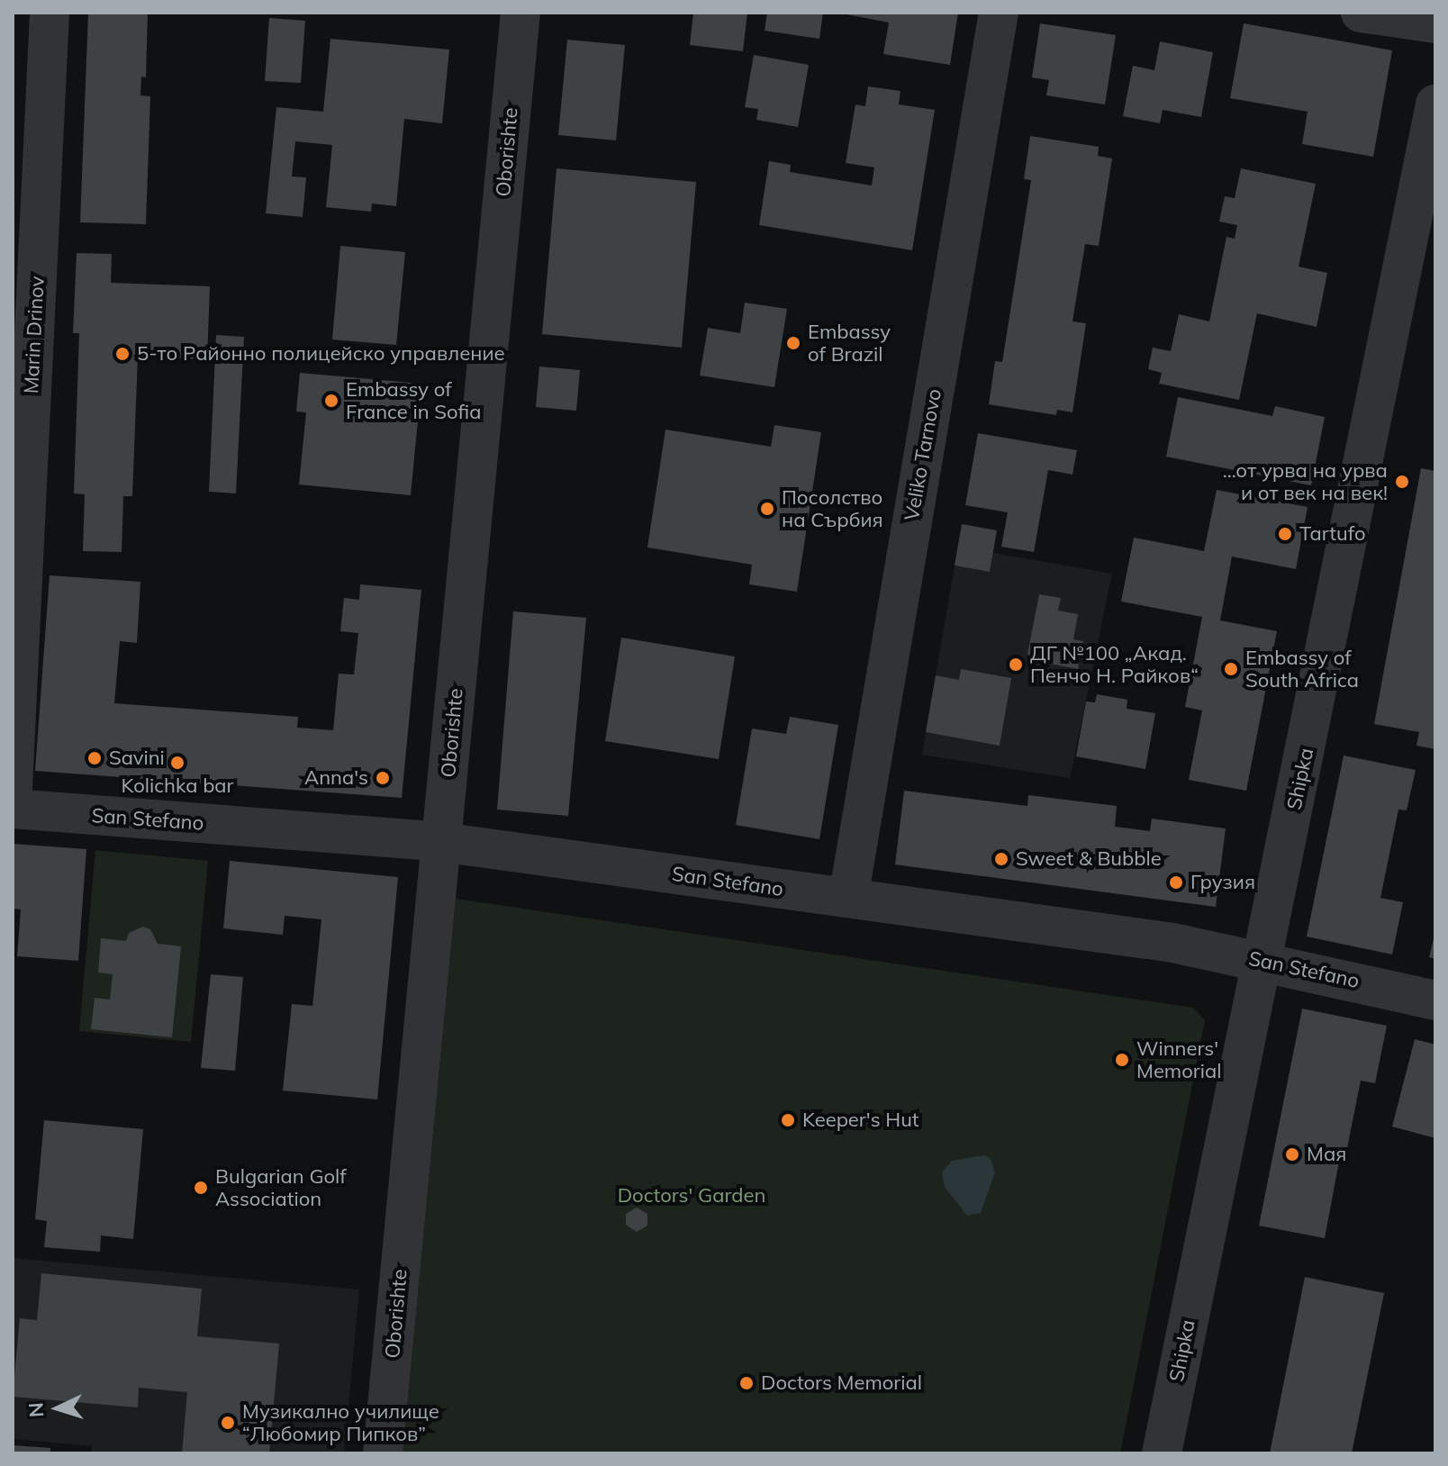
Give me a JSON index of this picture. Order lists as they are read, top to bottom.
{
  "streets": {
    "street": [
      "Oborishte",
      "Marin Drinov",
      "Veliko Tarnovo",
      "Shipka",
      "San Stefano"
    ]
  },
  "crossings": [
    ["Oborishte", "San Stefano"],
    ["Veliko Tarnovo", "San Stefano"],
    ["Shipka", "San Stefano"]
  ],
  "parks": ["Doctors' Garden"],
  "places": [
    "Embassy of Brazil",
    "5-то Районно полицейско управление",
    "Embassy of France in Sofia",
    "...от урва на урва и от век на век!",
    "Посолство на Сърбия",
    "Tartufo",
    "ДГ №100 „Акад. Пенчо Н. Райков“",
    "Embassy of South Africa",
    "Savini",
    "Kolichka bar",
    "Anna's",
    "Sweet & Bubble",
    "Грузия",
    "Winners' Memorial",
    "Keeper's Hut",
    "Мая",
    "Bulgarian Golf Association",
    "Doctors Memorial",
    "Музикално училище “Любомир Пипков”"
  ],
  "north": "left"
}
